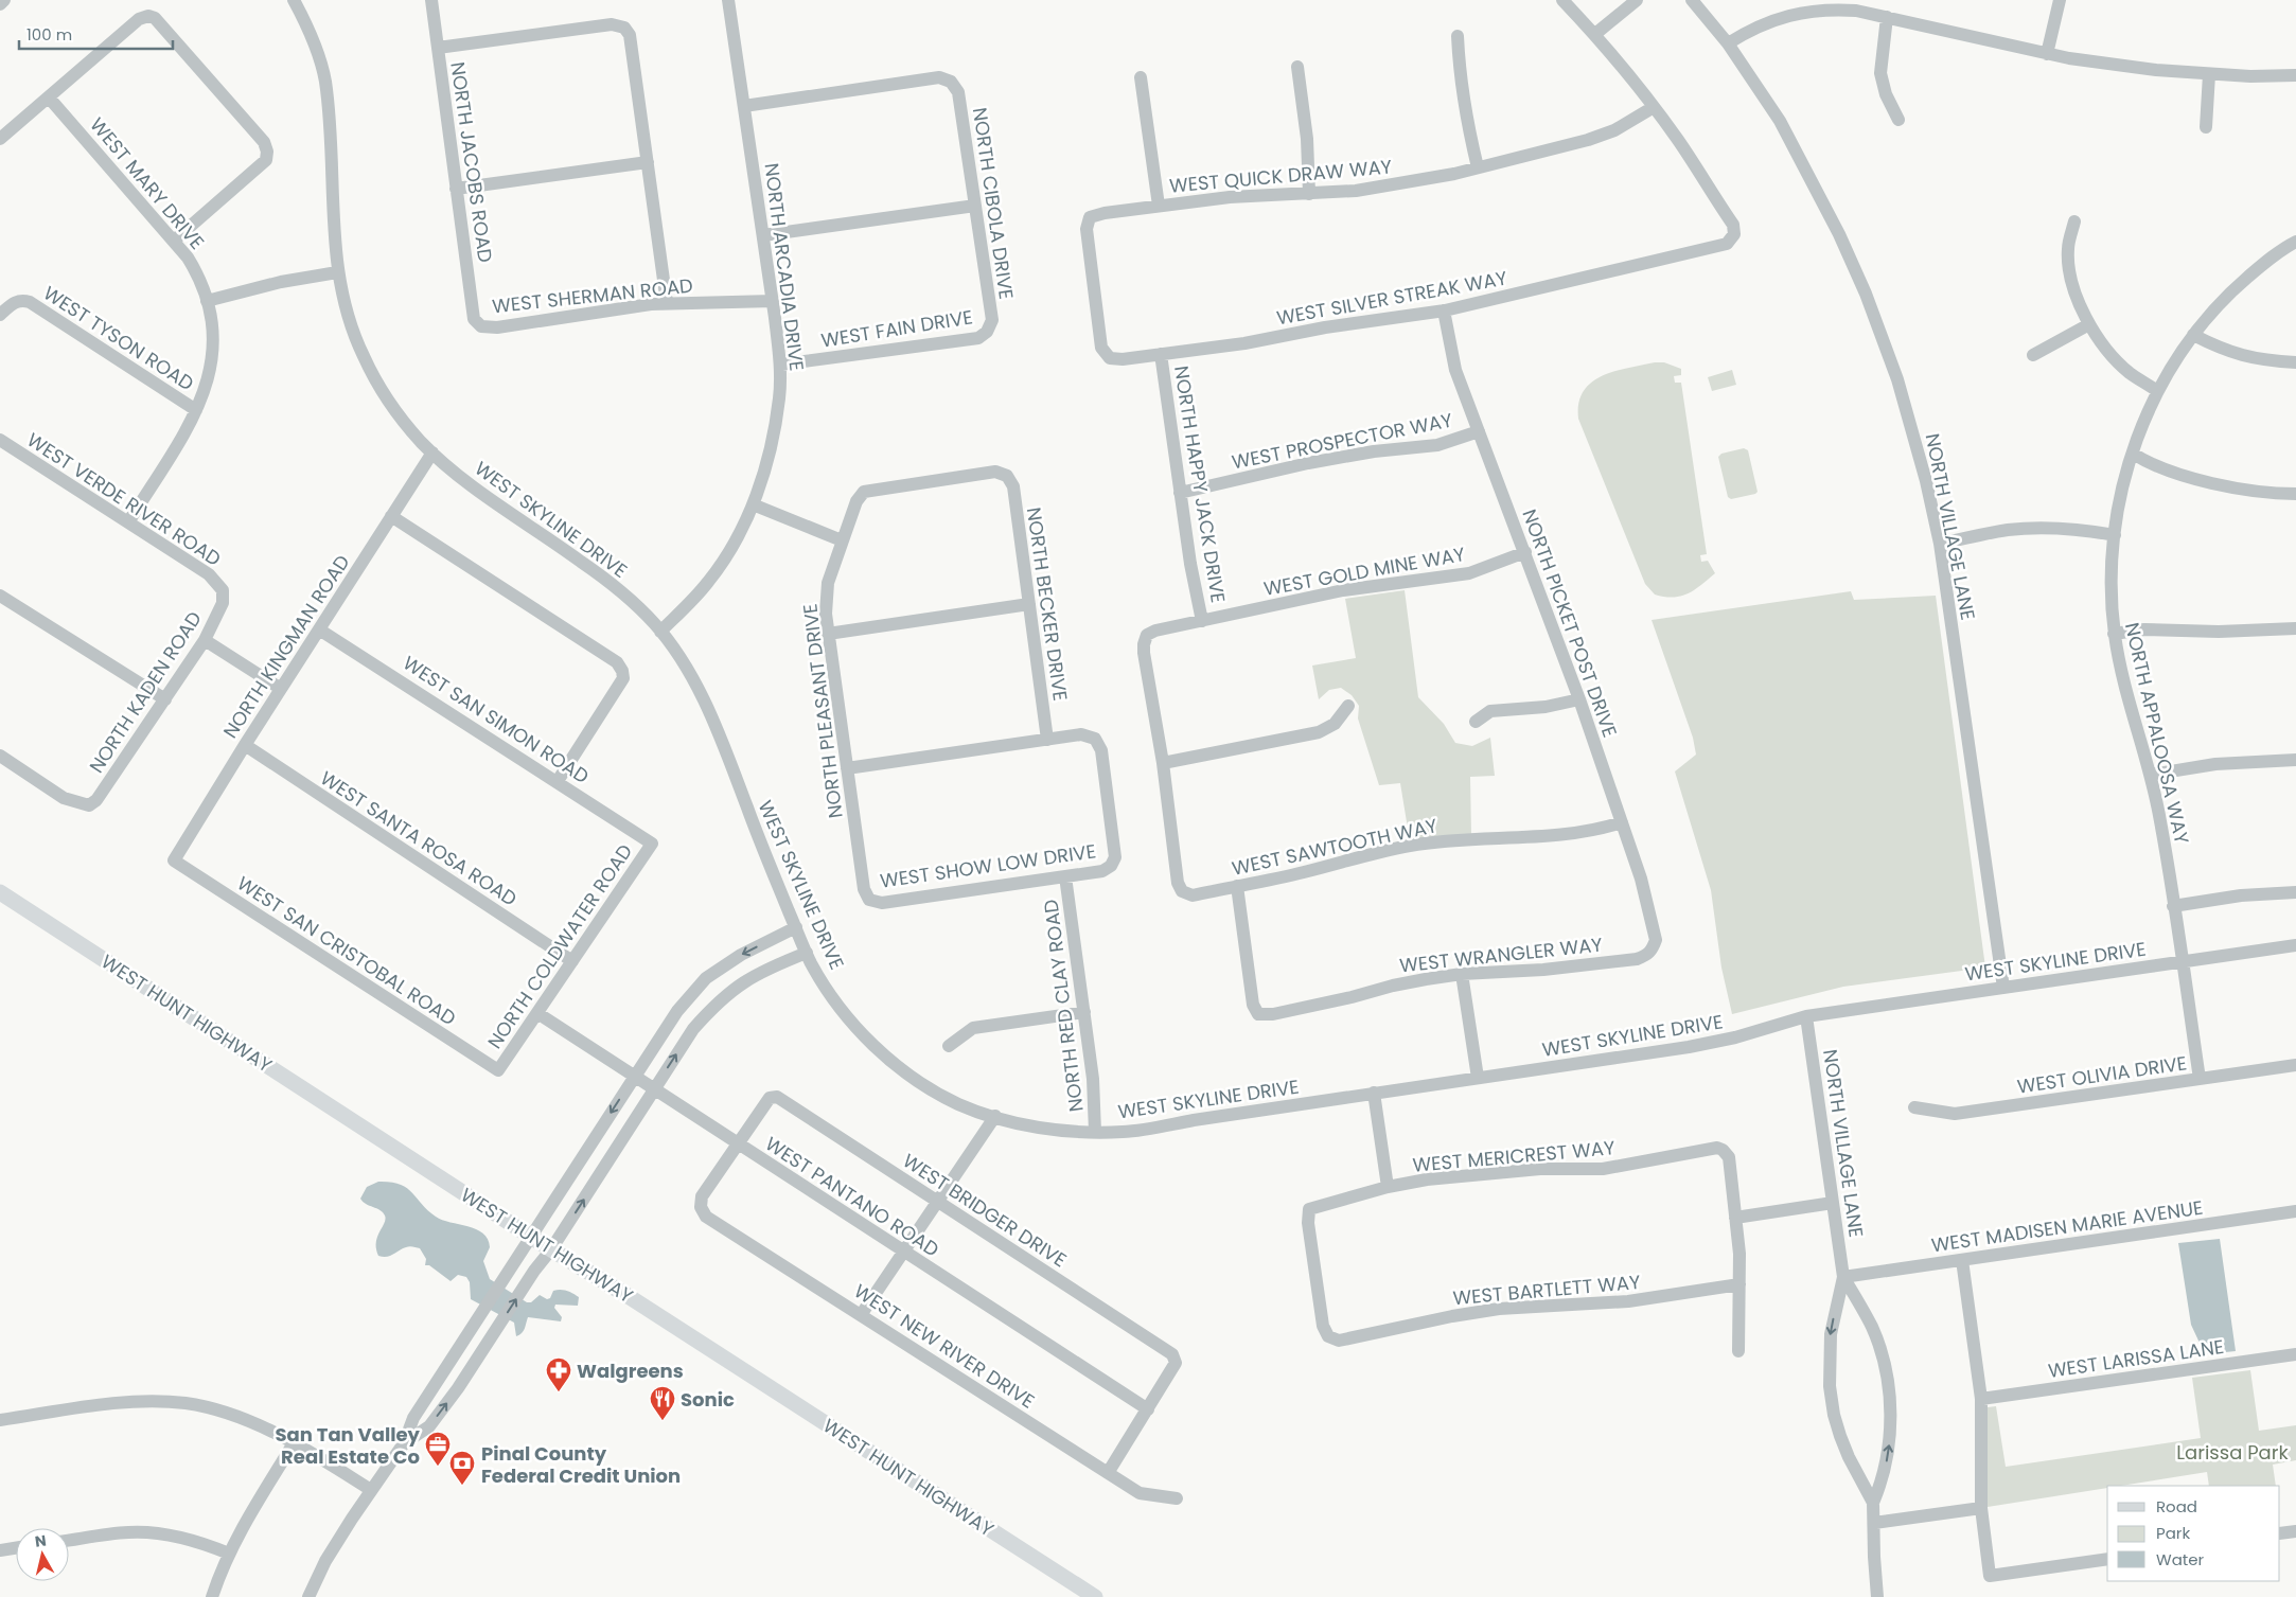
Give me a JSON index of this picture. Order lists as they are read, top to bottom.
{
  "streets": {
    "main road": ["WEST HUNT HIGHWAY"],
    "street": [
      "NORTH JACOBS ROAD",
      "WEST QUICK DRAW WAY",
      "WEST MARY DRIVE",
      "NORTH CIBOLA DRIVE",
      "NORTH ARCADIA DRIVE",
      "WEST SHERMAN ROAD",
      "WEST SILVER STREAK WAY",
      "WEST FAIN DRIVE",
      "WEST TYSON ROAD",
      "WEST PROSPECTOR WAY",
      "NORTH HAPPY JACK DRIVE",
      "WEST VERDE RIVER ROAD",
      "WEST SKYLINE DRIVE",
      "NORTH VILLAGE LANE",
      "WEST GOLD MINE WAY",
      "NORTH BECKER DRIVE",
      "NORTH PICKET POST DRIVE",
      "NORTH KINGMAN ROAD",
      "NORTH KADEN ROAD",
      "NORTH PLEASANT DRIVE",
      "WEST SAN SIMON ROAD",
      "NORTH APPALOOSA WAY",
      "WEST SANTA ROSA ROAD",
      "WEST SAWTOOTH WAY",
      "WEST SHOW LOW DRIVE",
      "NORTH COLDWATER ROAD",
      "WEST SAN CRISTOBAL ROAD",
      "WEST WRANGLER WAY",
      "NORTH RED CLAY ROAD",
      "WEST OLIVIA DRIVE",
      "WEST MERICREST WAY",
      "WEST PANTANO ROAD",
      "WEST BRIDGER DRIVE",
      "WEST MADISEN MARIE AVENUE",
      "WEST BARTLETT WAY",
      "WEST NEW RIVER DRIVE",
      "WEST LARISSA LANE"
    ]
  },
  "crossings": [
    ["NORTH JACOBS ROAD", "WEST SHERMAN ROAD"],
    ["WEST QUICK DRAW WAY", "WEST SILVER STREAK WAY"],
    ["NORTH CIBOLA DRIVE", "NORTH ARCADIA DRIVE"],
    ["NORTH CIBOLA DRIVE", "WEST FAIN DRIVE"],
    ["NORTH ARCADIA DRIVE", "WEST SHERMAN ROAD"],
    ["NORTH ARCADIA DRIVE", "WEST FAIN DRIVE"],
    ["NORTH ARCADIA DRIVE", "WEST SKYLINE DRIVE"],
    ["WEST SILVER STREAK WAY", "NORTH HAPPY JACK DRIVE"],
    ["WEST SILVER STREAK WAY", "NORTH PICKET POST DRIVE"],
    ["WEST PROSPECTOR WAY", "NORTH HAPPY JACK DRIVE"],
    ["WEST PROSPECTOR WAY", "NORTH PICKET POST DRIVE"],
    ["NORTH HAPPY JACK DRIVE", "WEST GOLD MINE WAY"],
    ["WEST VERDE RIVER ROAD", "NORTH KADEN ROAD"],
    ["WEST SKYLINE DRIVE", "NORTH VILLAGE LANE"],
    ["WEST SKYLINE DRIVE", "NORTH KINGMAN ROAD"],
    ["WEST SKYLINE DRIVE", "NORTH APPALOOSA WAY"],
    ["WEST SKYLINE DRIVE", "NORTH RED CLAY ROAD"],
    ["NORTH VILLAGE LANE", "WEST MADISEN MARIE AVENUE"],
    ["WEST GOLD MINE WAY", "NORTH PICKET POST DRIVE"],
    ["WEST GOLD MINE WAY", "WEST SAWTOOTH WAY"],
    ["NORTH BECKER DRIVE", "NORTH PLEASANT DRIVE"],
    ["NORTH BECKER DRIVE", "WEST SHOW LOW DRIVE"],
    ["NORTH PICKET POST DRIVE", "WEST SAWTOOTH WAY"],
    ["NORTH PICKET POST DRIVE", "WEST WRANGLER WAY"],
    ["NORTH KINGMAN ROAD", "WEST SAN SIMON ROAD"],
    ["NORTH KINGMAN ROAD", "WEST SANTA ROSA ROAD"],
    ["NORTH KINGMAN ROAD", "WEST SAN CRISTOBAL ROAD"],
    ["NORTH PLEASANT DRIVE", "WEST SHOW LOW DRIVE"],
    ["WEST SAN SIMON ROAD", "NORTH COLDWATER ROAD"],
    ["NORTH APPALOOSA WAY", "WEST OLIVIA DRIVE"],
    ["WEST SANTA ROSA ROAD", "NORTH COLDWATER ROAD"],
    ["WEST SAWTOOTH WAY", "WEST WRANGLER WAY"],
    ["WEST SHOW LOW DRIVE", "NORTH RED CLAY ROAD"],
    ["NORTH COLDWATER ROAD", "WEST SAN CRISTOBAL ROAD"],
    ["NORTH COLDWATER ROAD", "WEST PANTANO ROAD"],
    ["WEST MERICREST WAY", "WEST BARTLETT WAY"],
    ["WEST PANTANO ROAD", "WEST BRIDGER DRIVE"],
    ["WEST PANTANO ROAD", "WEST NEW RIVER DRIVE"],
    ["WEST BRIDGER DRIVE", "WEST NEW RIVER DRIVE"]
  ],
  "parks": ["Larissa Park"],
  "places": {
    "pharmacy": ["Walgreens"],
    "restaurant": ["Sonic"],
    "office": ["San Tan Valley Real Estate Co"],
    "bank": ["Pinal County Federal Credit Union"]
  },
  "legend": ["Road", "Park", "Water"],
  "scale_bar": "100 m",
  "north": "top"
}
